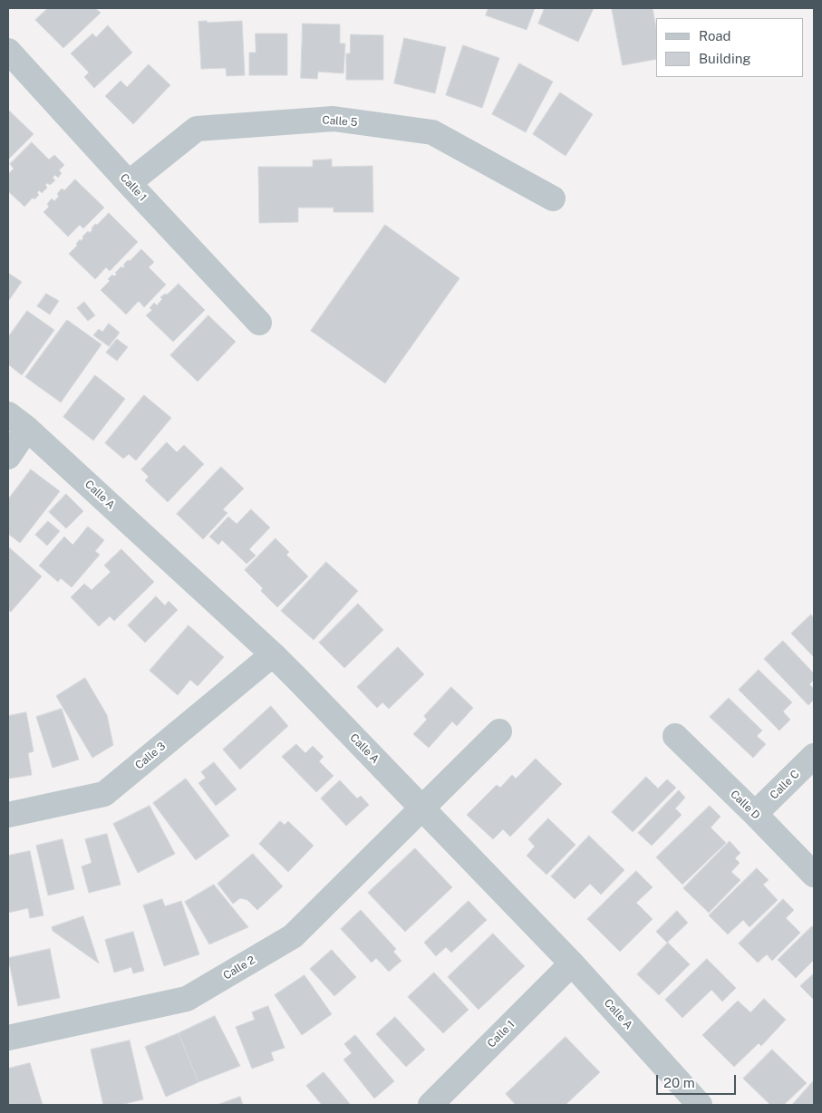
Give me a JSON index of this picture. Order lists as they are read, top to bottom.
{
  "streets": {
    "street": [
      "Calle 5",
      "Calle 1",
      "Calle A",
      "Calle 3",
      "Calle C",
      "Calle D",
      "Calle 2"
    ]
  },
  "crossings": [
    ["Calle 5", "Calle 1"],
    ["Calle 1", "Calle A"],
    ["Calle A", "Calle 3"],
    ["Calle A", "Calle 2"],
    ["Calle C", "Calle D"]
  ],
  "legend": ["Road", "Building"],
  "scale_bar": "20 m"
}
